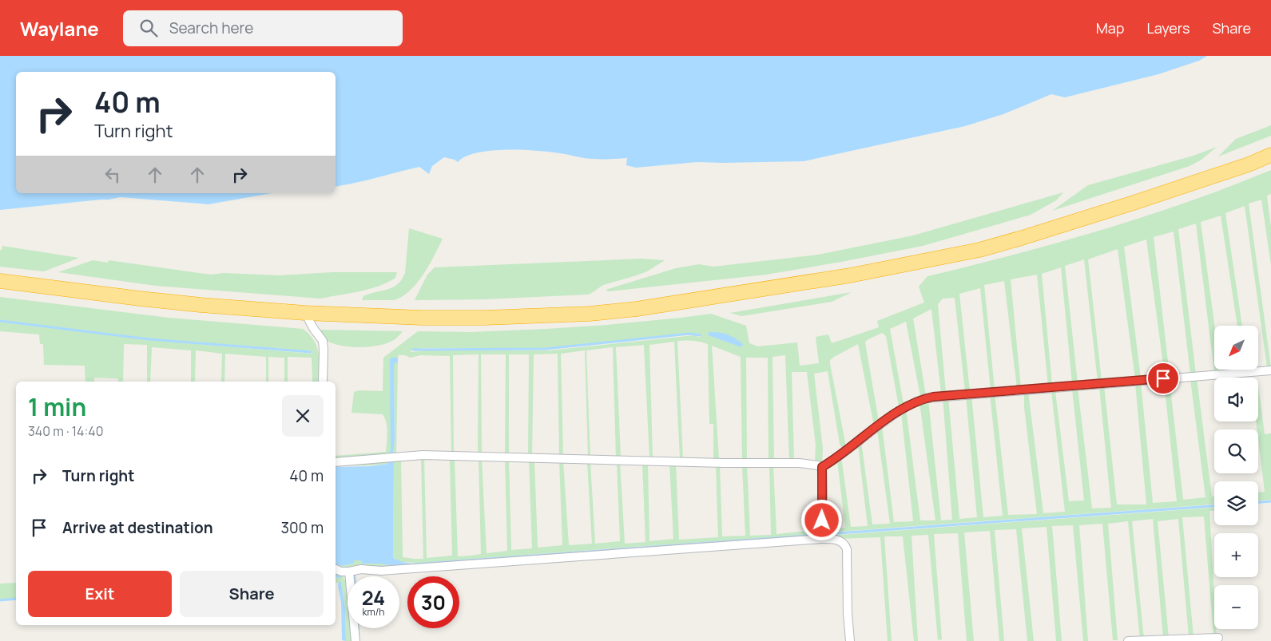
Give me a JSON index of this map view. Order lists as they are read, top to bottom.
{
  "north": "bottom left",
  "page": {
    "header": "Waylane",
    "search": "Search here",
    "nav": ["Map", "Layers", "Share"],
    "turn": ["40 m", "Turn right"],
    "map_buttons": ["+", "−"],
    "heading": ["1 min", "340 m · 14:40"],
    "list": [
      {
        "name": "Turn right",
        "value": "40 m"
      },
      {
        "name": "Arrive at destination",
        "value": "300 m"
      }
    ],
    "buttons": ["Exit", "Share"],
    "speed": "24 km/h",
    "limit": "30"
  }
}
